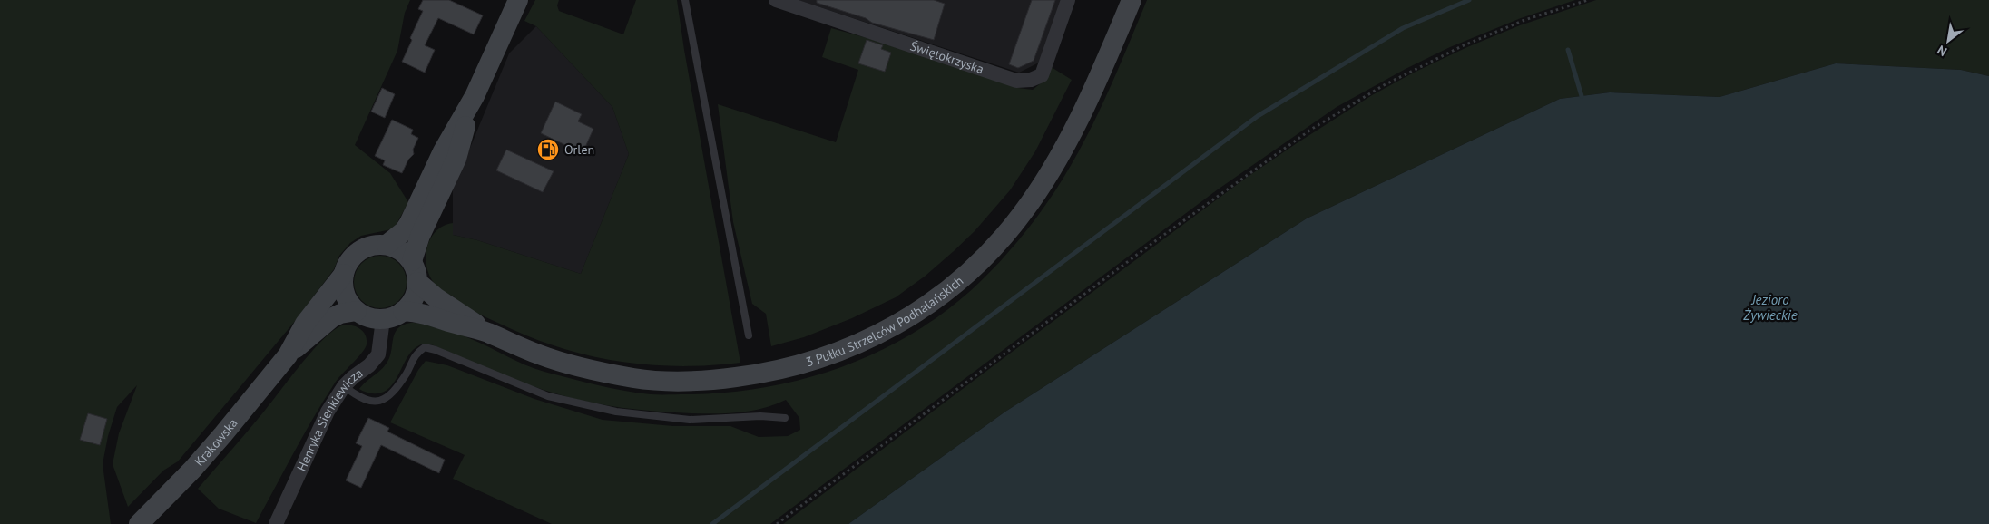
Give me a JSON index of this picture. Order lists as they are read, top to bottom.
{
  "streets": {
    "main road": ["3 Pułku Strzelców Podhalańskich", "Krakowska"],
    "street": ["Świętokrzyska", "Henryka Sienkiewicza"]
  },
  "crossings": [
    ["Henryka Sienkiewicza", "Krakowska"]
  ],
  "water": ["Jezioro Żywieckie"],
  "places": {
    "fuel station": ["Orlen"]
  },
  "north": "bottom left"
}
